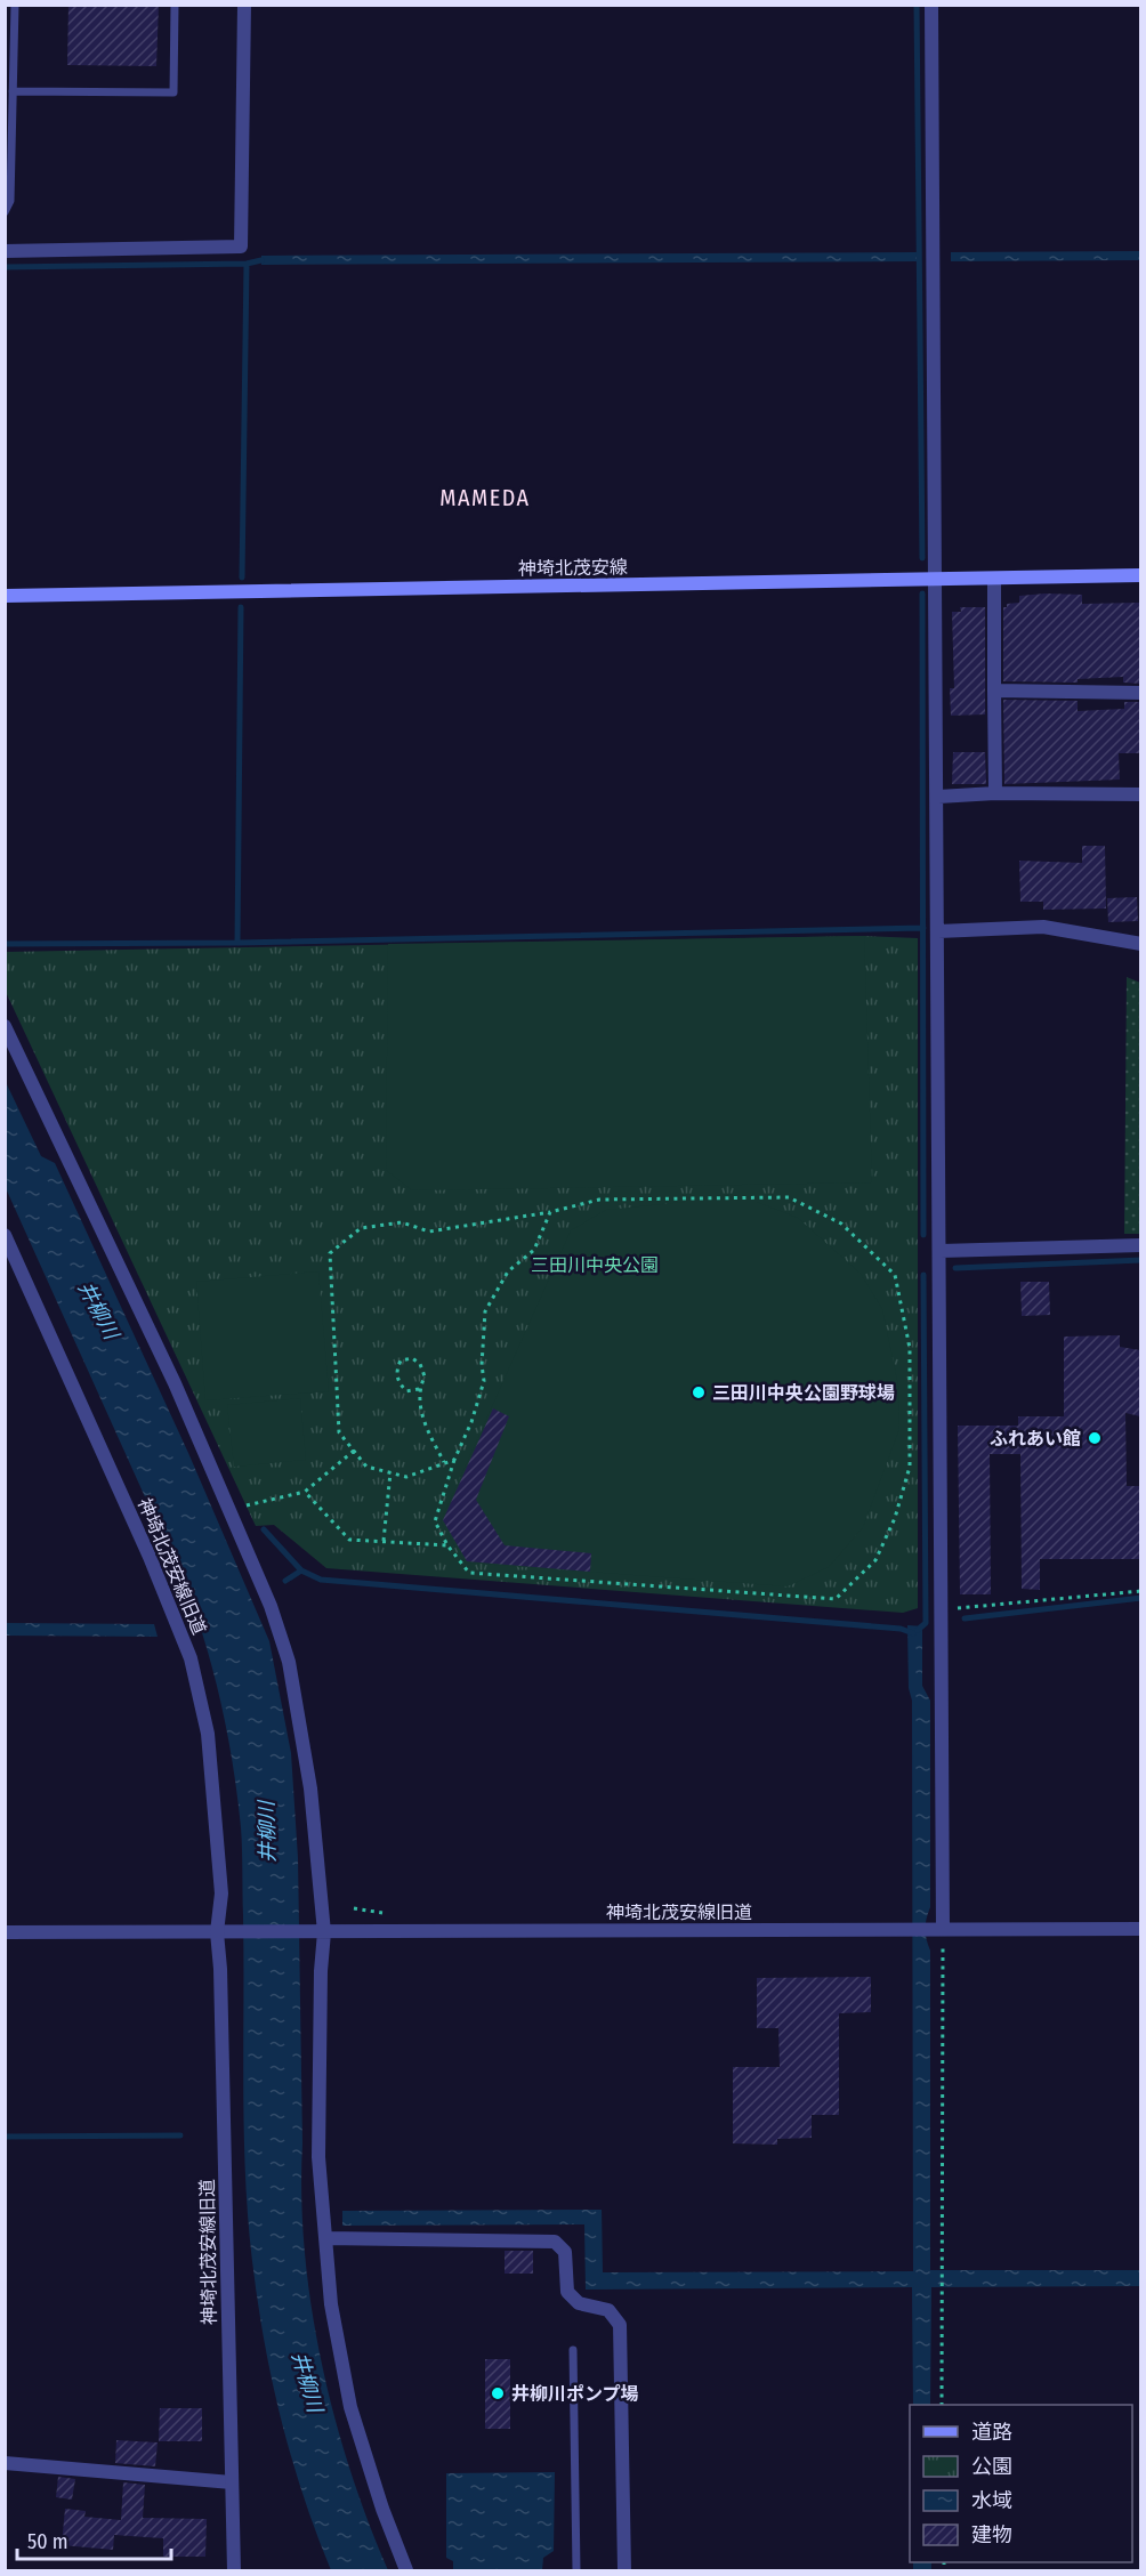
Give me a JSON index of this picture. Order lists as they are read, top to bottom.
{
  "streets": {
    "main road": ["神埼北茂安線"],
    "street": ["神埼北茂安線旧道"]
  },
  "districts": ["MAMEDA"],
  "water": ["井柳川"],
  "parks": ["三田川中央公園"],
  "places": ["三田川中央公園野球場", "ふれあい館", "井柳川ポンプ場"],
  "legend": [
    "道路",
    "公園",
    "水域",
    "建物"
  ],
  "scale_bar": "50 m"
}
